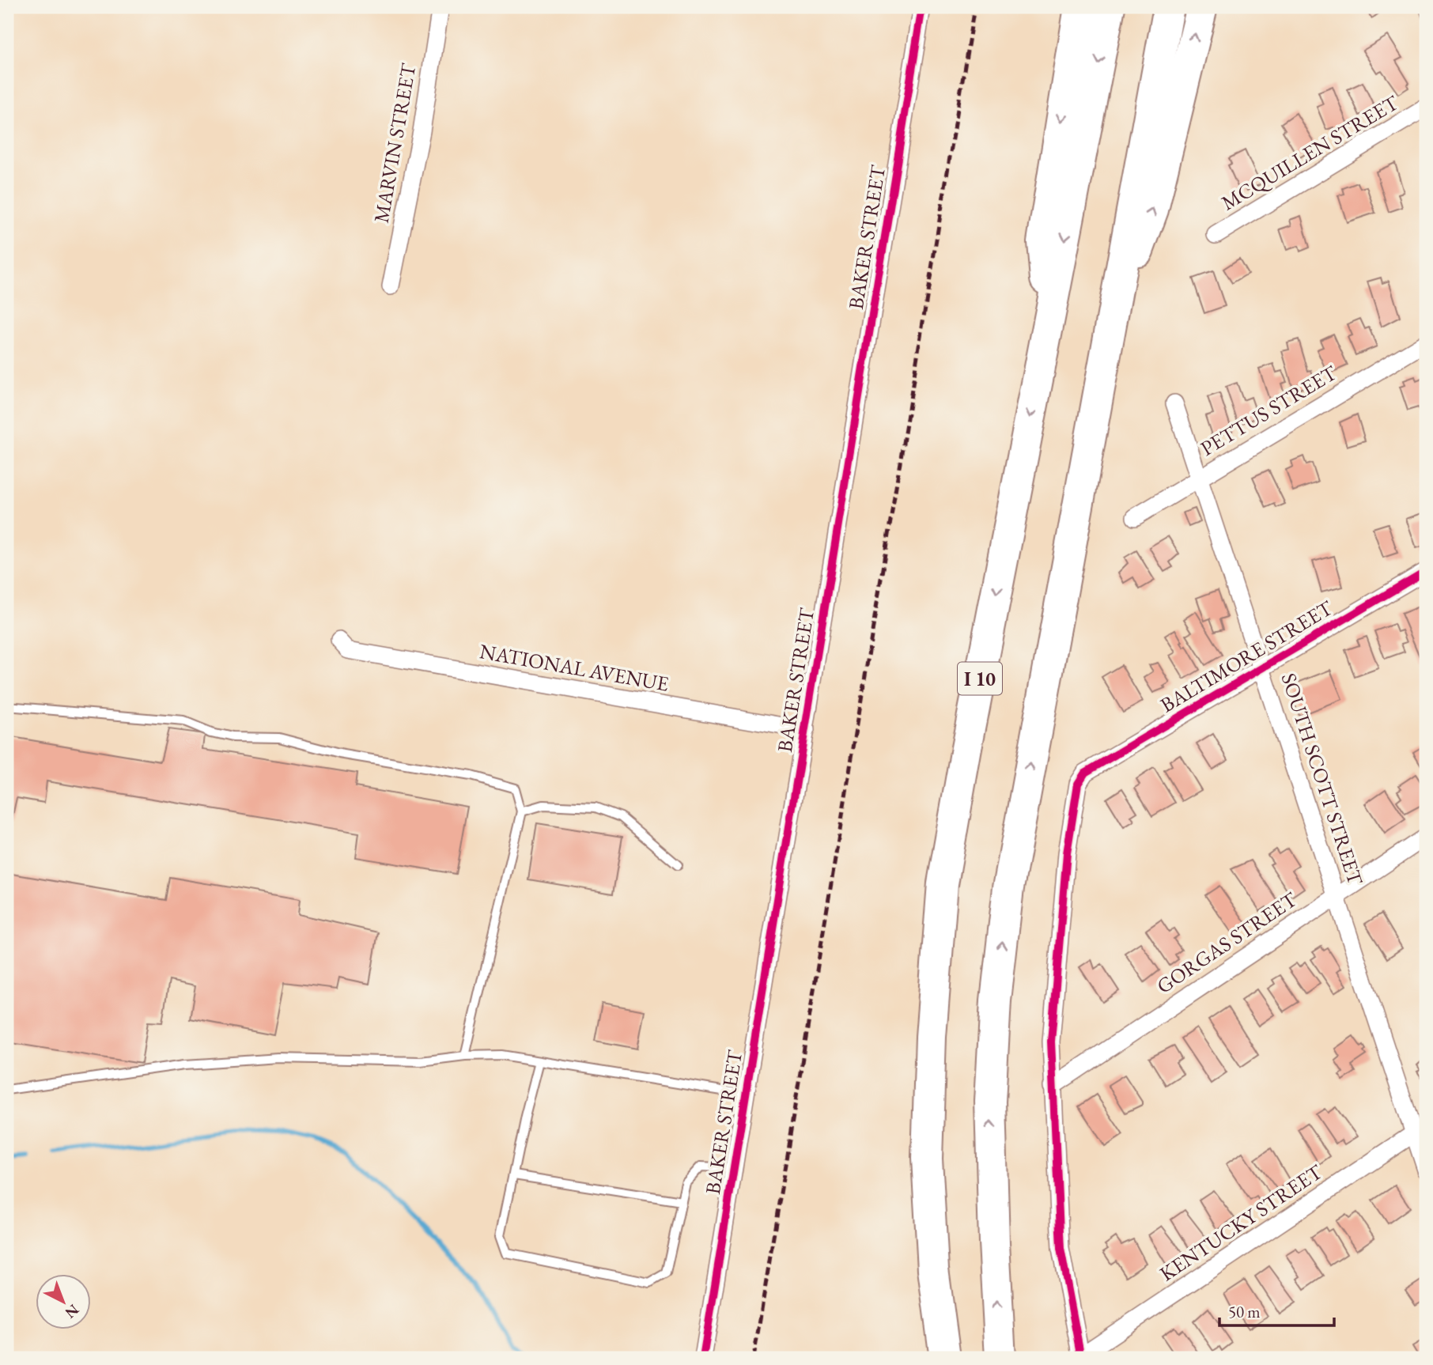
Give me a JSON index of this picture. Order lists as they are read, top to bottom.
{
  "streets": {
    "highway": ["I 10"],
    "street": [
      "MARVIN STREET",
      "MCQUILLEN STREET",
      "BAKER STREET",
      "PETTUS STREET",
      "BALTIMORE STREET",
      "NATIONAL AVENUE",
      "SOUTH SCOTT STREET",
      "GORGAS STREET",
      "KENTUCKY STREET"
    ]
  },
  "crossings": [
    ["BAKER STREET", "NATIONAL AVENUE"],
    ["PETTUS STREET", "SOUTH SCOTT STREET"],
    ["BALTIMORE STREET", "SOUTH SCOTT STREET"],
    ["BALTIMORE STREET", "GORGAS STREET"],
    ["SOUTH SCOTT STREET", "GORGAS STREET"],
    ["SOUTH SCOTT STREET", "KENTUCKY STREET"]
  ],
  "scale_bar": "50 m",
  "north": "bottom right"
}
